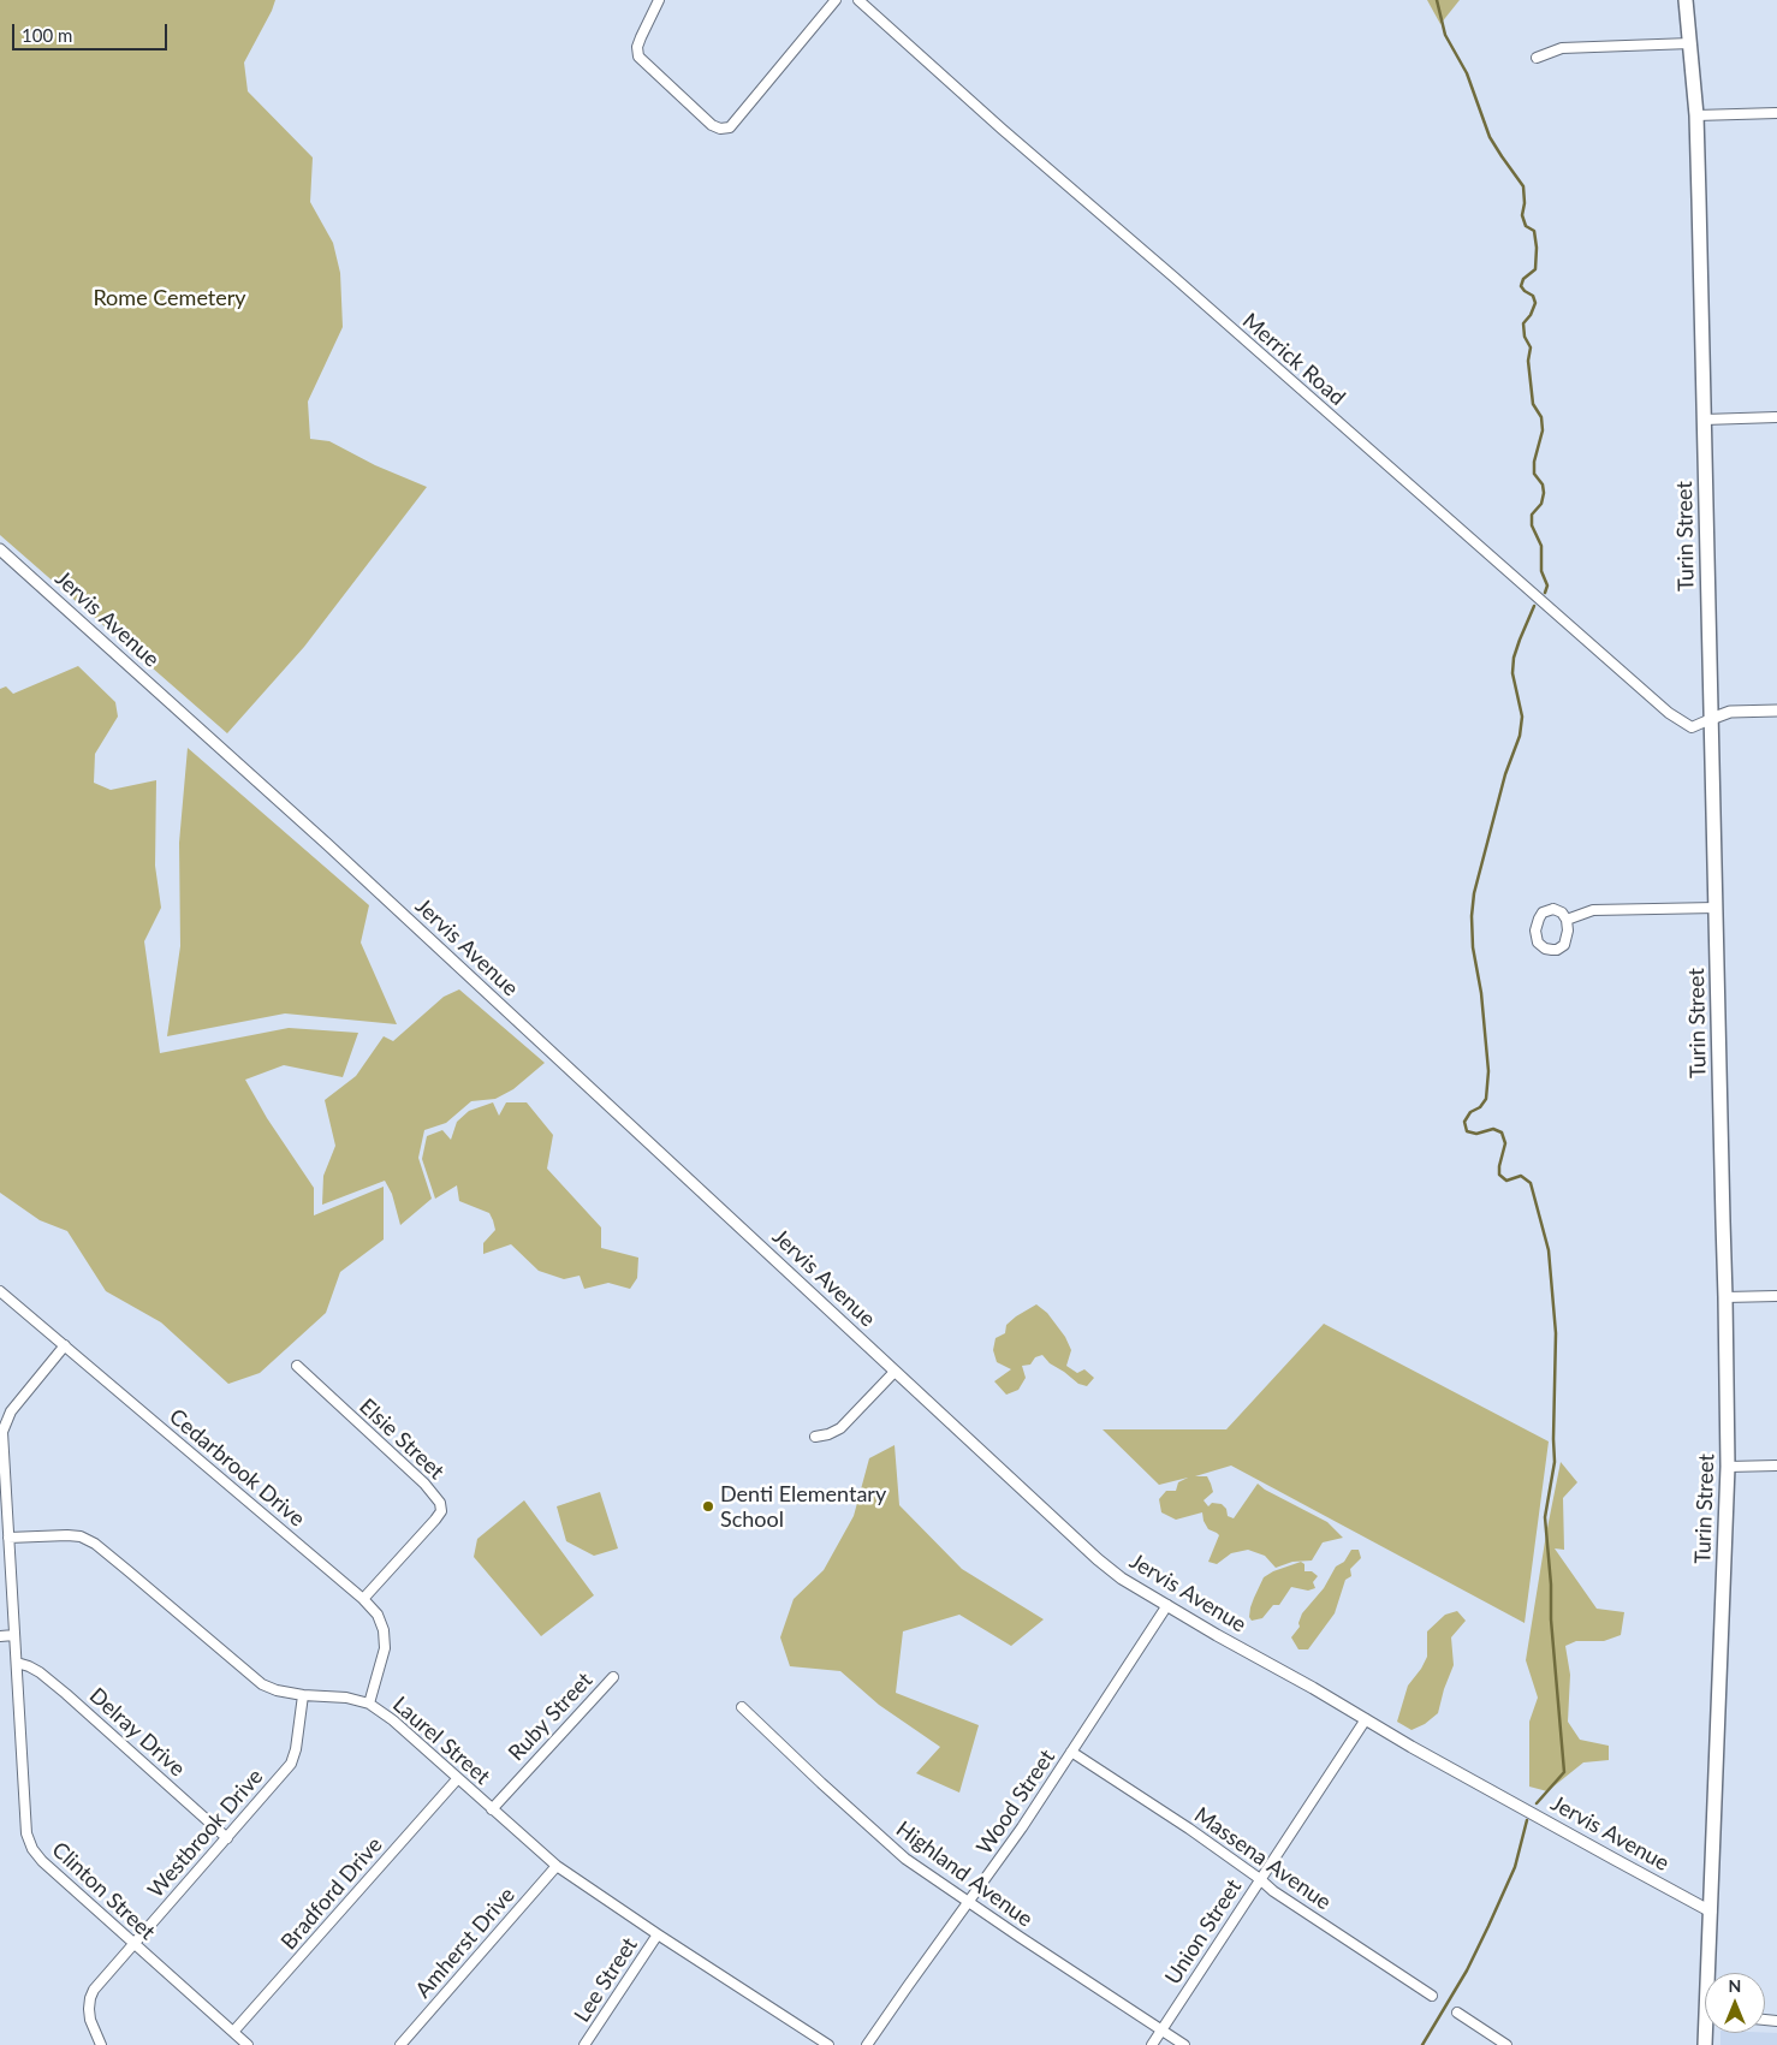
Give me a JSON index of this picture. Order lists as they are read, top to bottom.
{
  "streets": {
    "main road": ["Turin Street"],
    "street": [
      "Merrick Road",
      "Jervis Avenue",
      "Elsie Street",
      "Cedarbrook Drive",
      "Ruby Street",
      "Delray Drive",
      "Laurel Street",
      "Wood Street",
      "Westbrook Drive",
      "Massena Avenue",
      "Highland Avenue",
      "Clinton Street",
      "Bradford Drive",
      "Union Street",
      "Amherst Drive",
      "Lee Street"
    ]
  },
  "crossings": [
    ["Merrick Road", "Turin Street"],
    ["Turin Street", "Jervis Avenue"],
    ["Jervis Avenue", "Wood Street"],
    ["Jervis Avenue", "Union Street"],
    ["Elsie Street", "Cedarbrook Drive"],
    ["Cedarbrook Drive", "Laurel Street"],
    ["Cedarbrook Drive", "Clinton Street"],
    ["Ruby Street", "Laurel Street"],
    ["Delray Drive", "Westbrook Drive"],
    ["Delray Drive", "Clinton Street"],
    ["Laurel Street", "Westbrook Drive"],
    ["Laurel Street", "Clinton Street"],
    ["Laurel Street", "Bradford Drive"],
    ["Laurel Street", "Amherst Drive"],
    ["Laurel Street", "Lee Street"],
    ["Wood Street", "Massena Avenue"],
    ["Wood Street", "Highland Avenue"],
    ["Westbrook Drive", "Clinton Street"],
    ["Massena Avenue", "Union Street"],
    ["Highland Avenue", "Union Street"],
    ["Clinton Street", "Bradford Drive"]
  ],
  "parks": ["Rome Cemetery"],
  "places": ["Denti Elementary School"],
  "scale_bar": "100 m",
  "north": "top"
}
